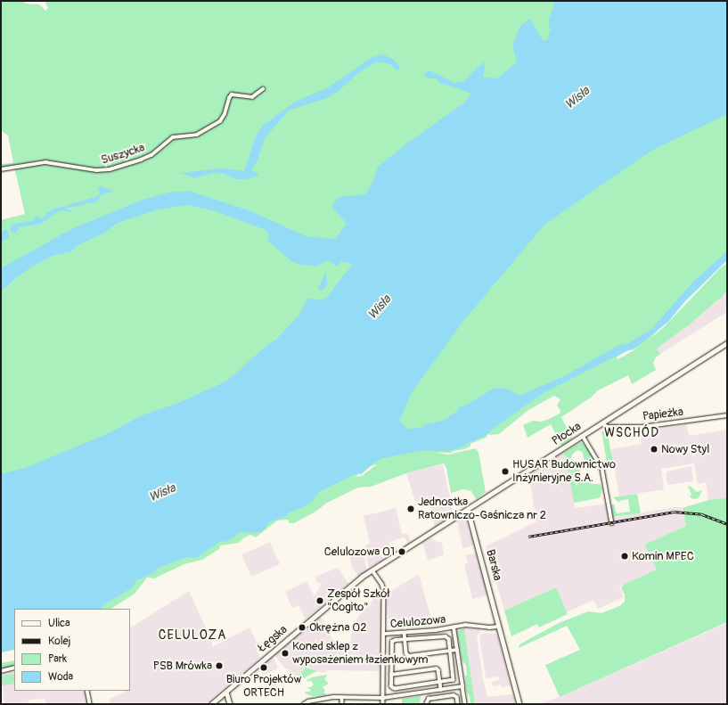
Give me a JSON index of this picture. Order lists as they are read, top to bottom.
{
  "streets": {
    "street": [
      "Suszycka",
      "Papieżka",
      "Płocka",
      "Barska",
      "Celulozowa",
      "Łęgska"
    ]
  },
  "crossings": [
    ["Papieżka", "Płocka"],
    ["Płocka", "Barska"],
    ["Płocka", "Celulozowa"],
    ["Płocka", "Łęgska"]
  ],
  "districts": ["WSCHÓD", "CELULOZA"],
  "water": ["Wisła"],
  "places": [
    "Nowy Styl",
    "HUSAR Budownictwo Inżynieryjne S.A.",
    "Jednostka Ratowniczo-Gaśnicza nr 2",
    "Celulozowa 01",
    "Komin MPEC",
    "Zespół Szkół \"Cogito\"",
    "Okrężna 02",
    "Koned sklep z wyposażeniem łazienkowym",
    "PSB Mrówka",
    "Biuro Projektów ORTECH"
  ],
  "legend": [
    "Ulica",
    "Kolej",
    "Park",
    "Woda"
  ]
}
